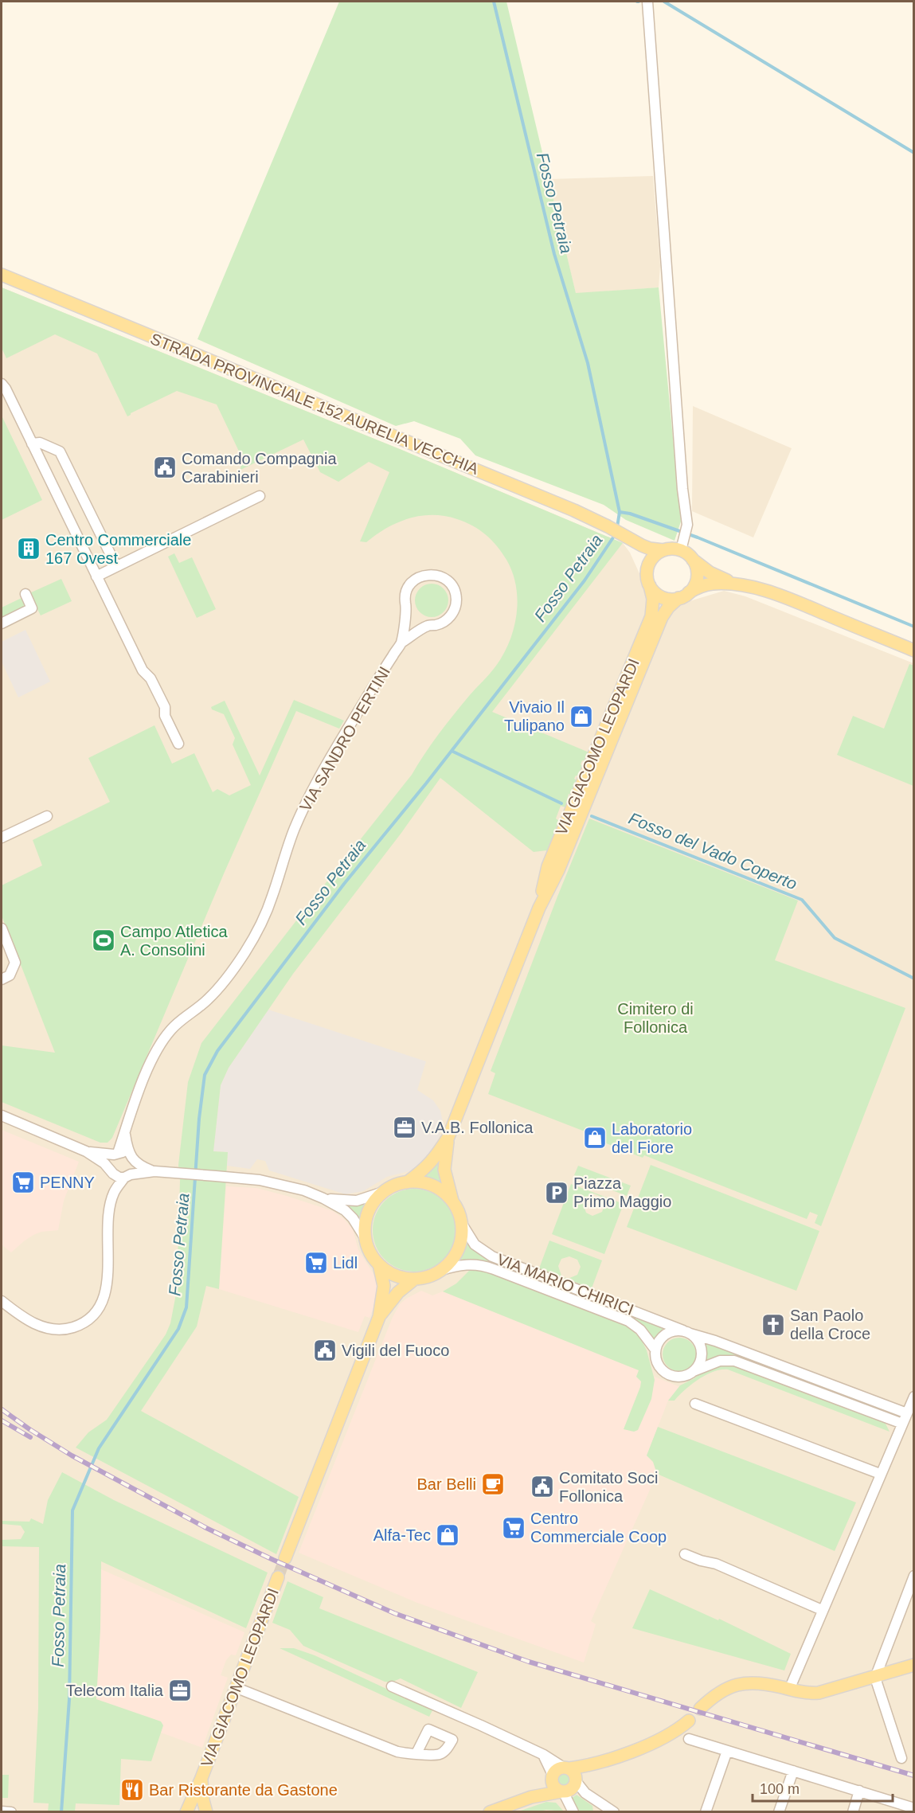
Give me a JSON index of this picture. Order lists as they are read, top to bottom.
{
  "streets": {
    "main road": ["STRADA PROVINCIALE 152 AURELIA VECCHIA", "VIA GIACOMO LEOPARDI"],
    "street": ["VIA SANDRO PERTINI", "VIA MARIO CHIRICI"]
  },
  "crossings": [
    ["STRADA PROVINCIALE 152 AURELIA VECCHIA", "VIA GIACOMO LEOPARDI"],
    ["VIA GIACOMO LEOPARDI", "VIA MARIO CHIRICI"]
  ],
  "water": ["Fosso Petraia", "Fosso del Vado Coperto"],
  "parks": ["Cimitero di Follonica"],
  "places": {
    "public building": ["Comando Compagnia Carabinieri", "Vigili del Fuoco", "Comitato Soci Follonica"],
    "building": ["Centro Commerciale 167 Ovest"],
    "shop": ["Vivaio Il Tulipano", "Laboratorio del Fiore", "Alfa-Tec"],
    "sports": ["Campo Atletica A. Consolini"],
    "office": ["V.A.B. Follonica", "Telecom Italia"],
    "supermarket": ["PENNY", "Lidl", "Centro Commerciale Coop"],
    "parking": ["Piazza Primo Maggio"],
    "church": ["San Paolo della Croce"],
    "cafe": ["Bar Belli"],
    "restaurant": ["Bar Ristorante da Gastone"]
  },
  "scale_bar": "100 m"
}
